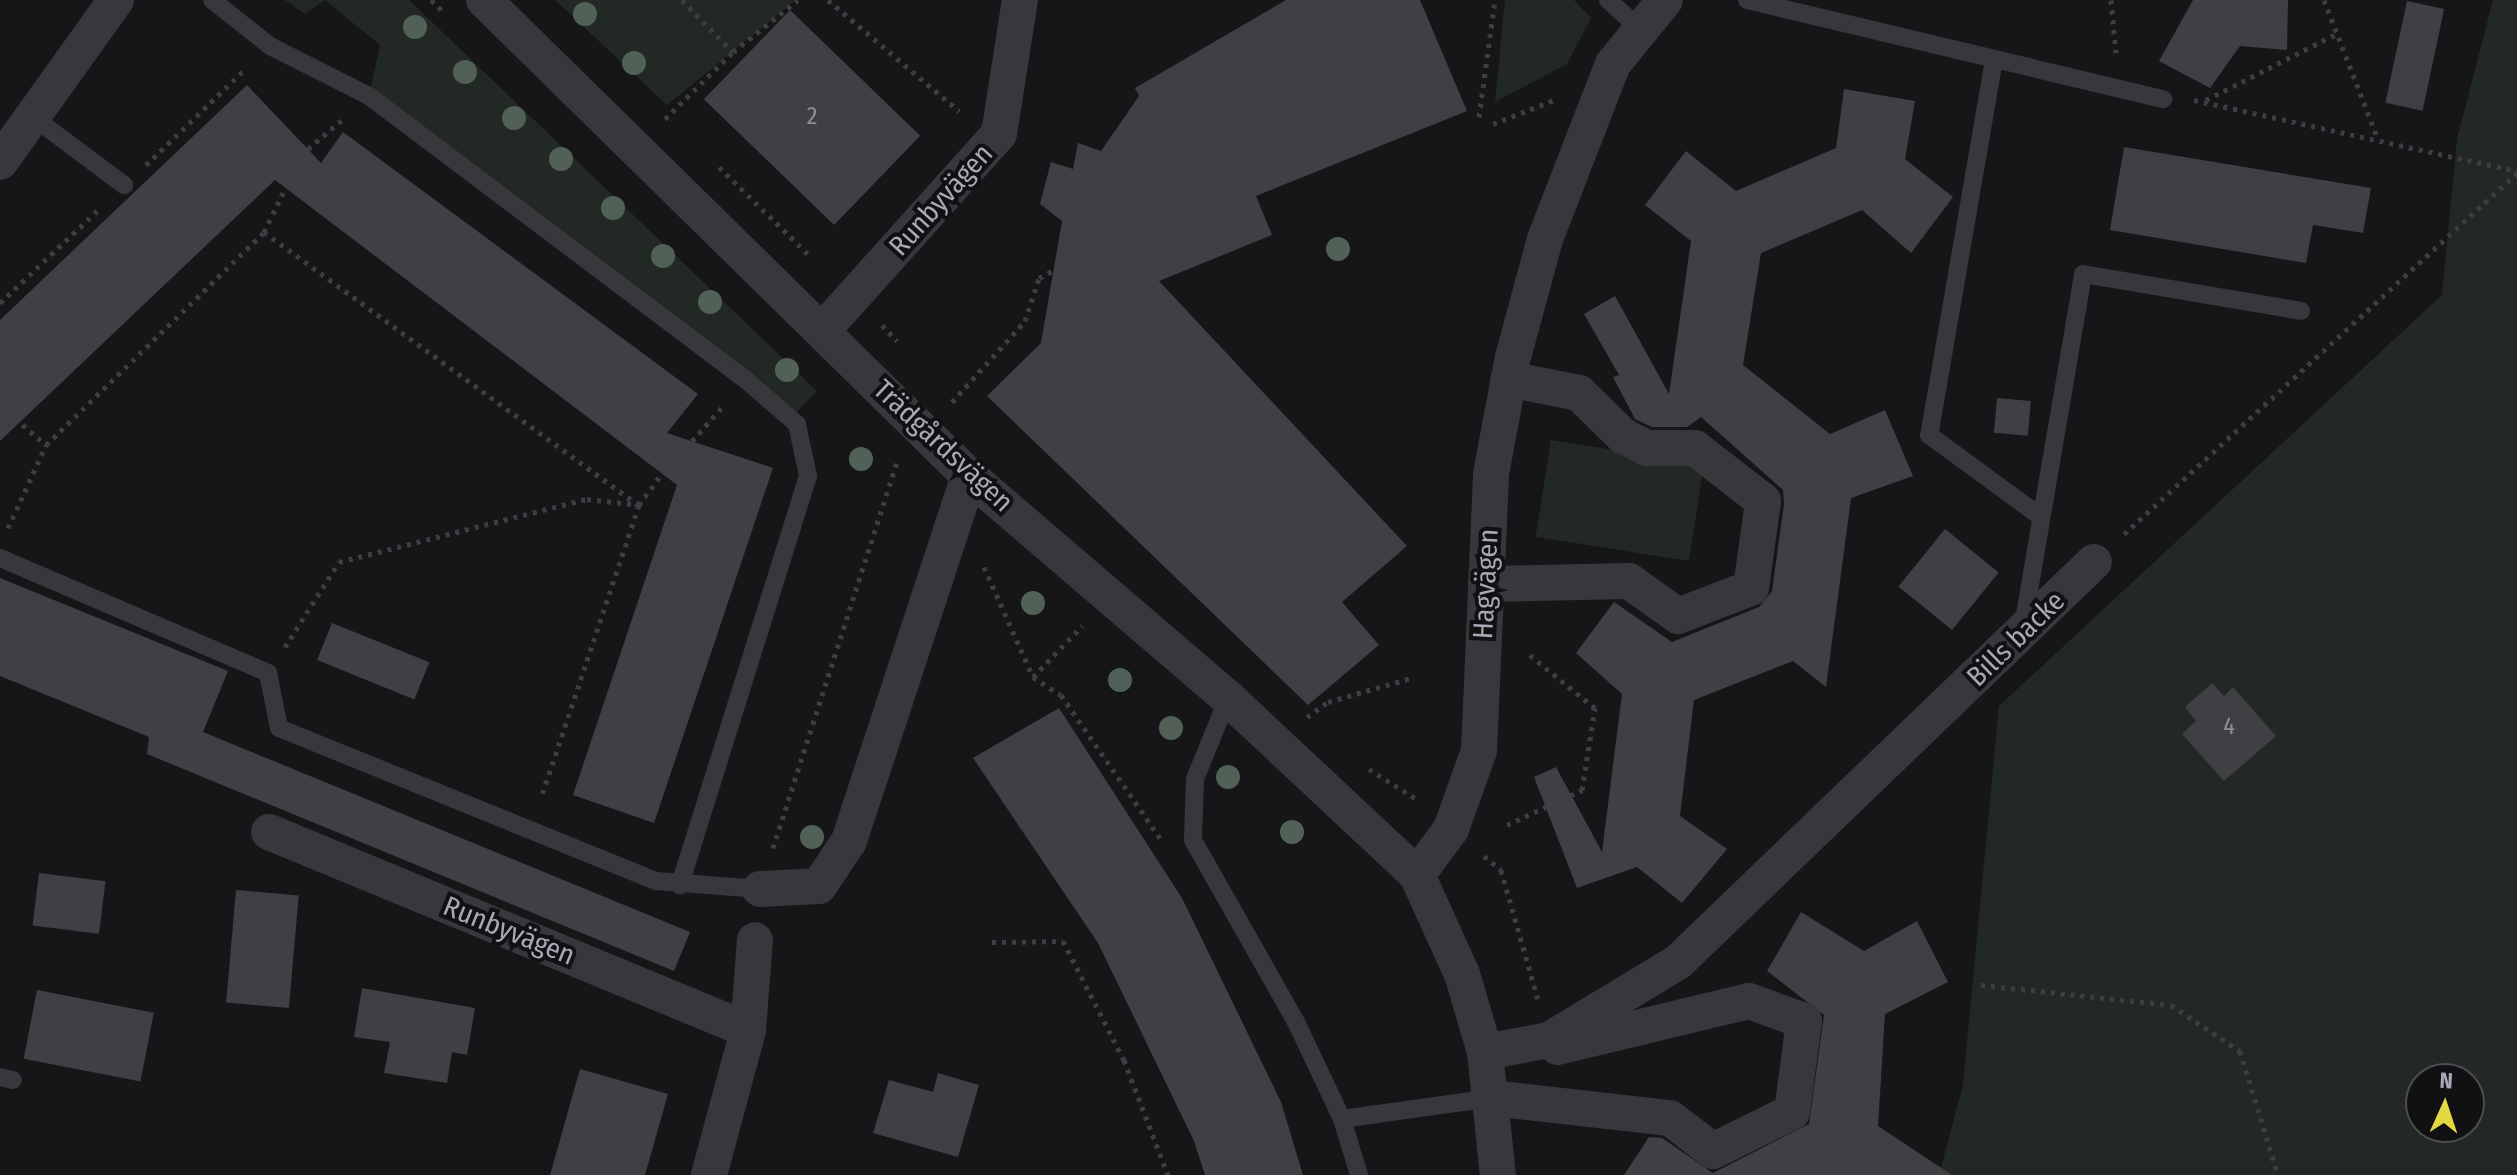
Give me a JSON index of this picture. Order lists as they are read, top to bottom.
{
  "streets": {
    "street": [
      "Runbyvägen",
      "Trädgårdsvägen",
      "Hagvägen",
      "Bills backe"
    ]
  },
  "crossings": [
    ["Runbyvägen", "Trädgårdsvägen"],
    ["Trädgårdsvägen", "Hagvägen"]
  ],
  "house_numbers": ["2", "4"],
  "north": "top"
}
